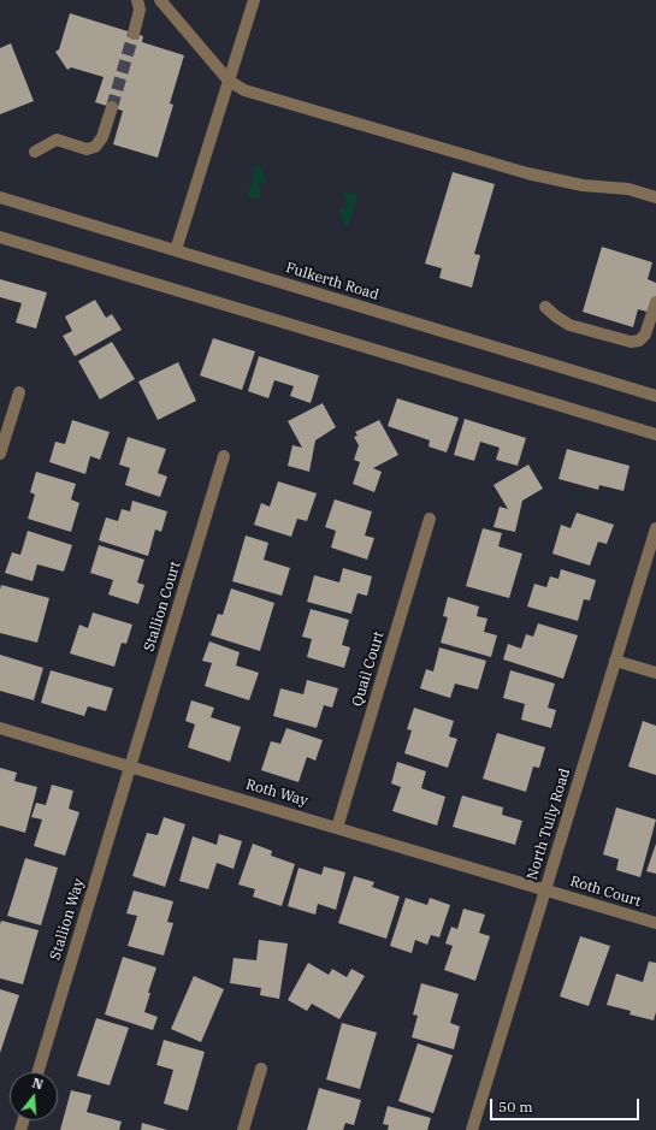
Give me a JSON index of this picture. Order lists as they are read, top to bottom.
{
  "streets": {
    "street": [
      "Fulkerth Road",
      "Stallion Court",
      "Quail Court",
      "Roth Way",
      "North Tully Road",
      "Roth Court",
      "Stallion Way"
    ]
  },
  "crossings": [
    ["Stallion Court", "Roth Way"],
    ["Stallion Court", "Stallion Way"],
    ["Quail Court", "Roth Way"],
    ["Roth Way", "North Tully Road"],
    ["Roth Way", "Roth Court"],
    ["Roth Way", "Stallion Way"],
    ["North Tully Road", "Roth Court"]
  ],
  "scale_bar": "50 m",
  "north": "top"
}
